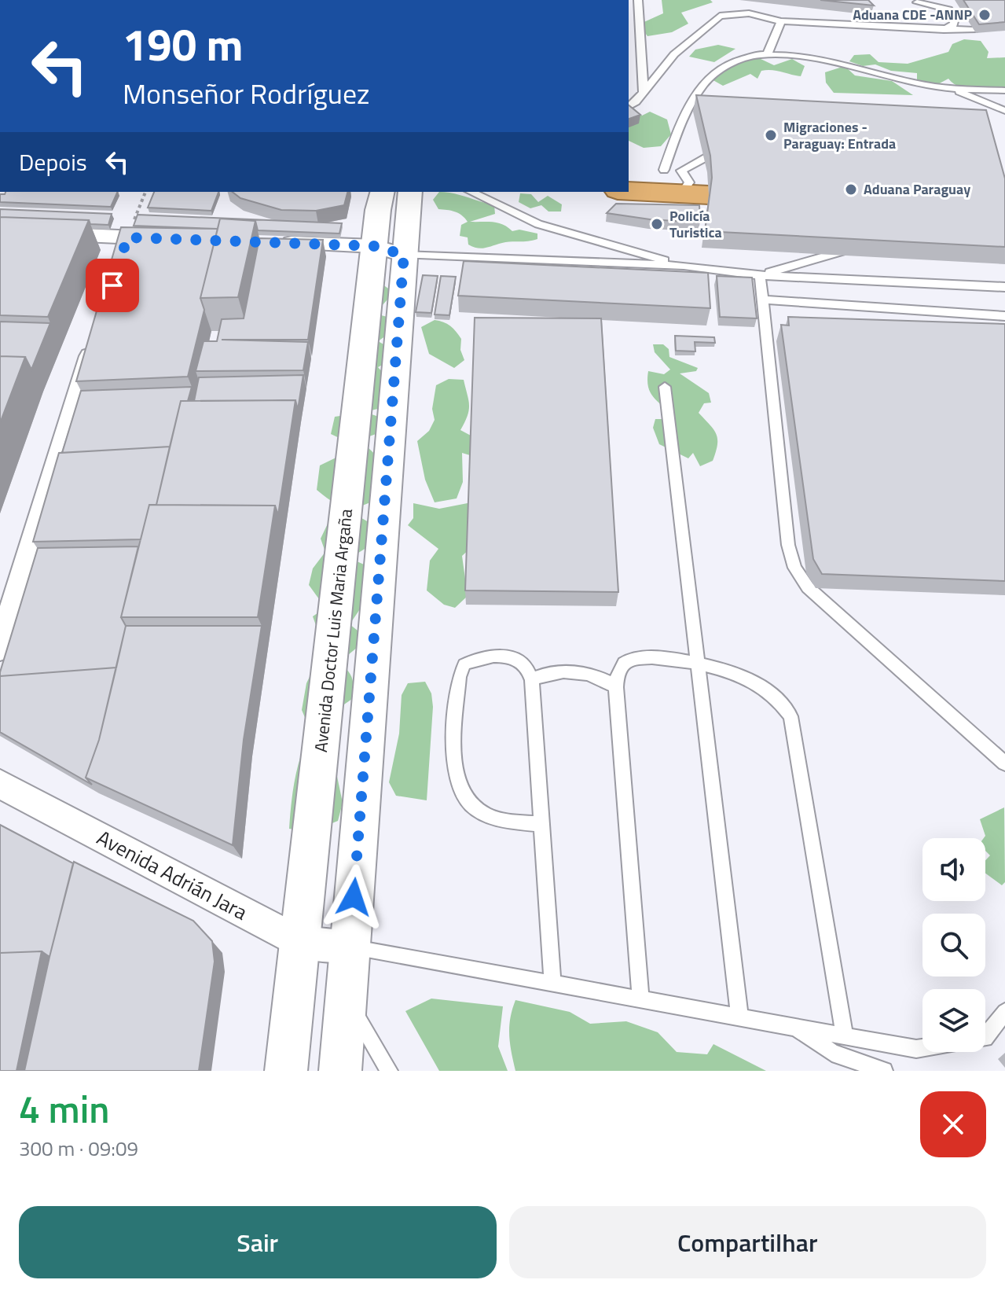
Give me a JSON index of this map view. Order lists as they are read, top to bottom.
{
  "streets": {
    "street": ["Avenida Doctor Luis Maria Argaña", "Avenida Adrián Jara"]
  },
  "crossings": [
    ["Avenida Doctor Luis Maria Argaña", "Avenida Adrián Jara"]
  ],
  "places": [
    "Aduana CDE -ANNP",
    "Migraciones - Paraguay: Entrada",
    "Aduana Paraguay",
    "Policía Turistica"
  ],
  "page": {
    "turn": ["190 m", "Monseñor Rodríguez"],
    "then": "Depois",
    "heading": ["4 min", "300 m · 09:09"],
    "buttons": ["Sair", "Compartilhar"]
  }
}
